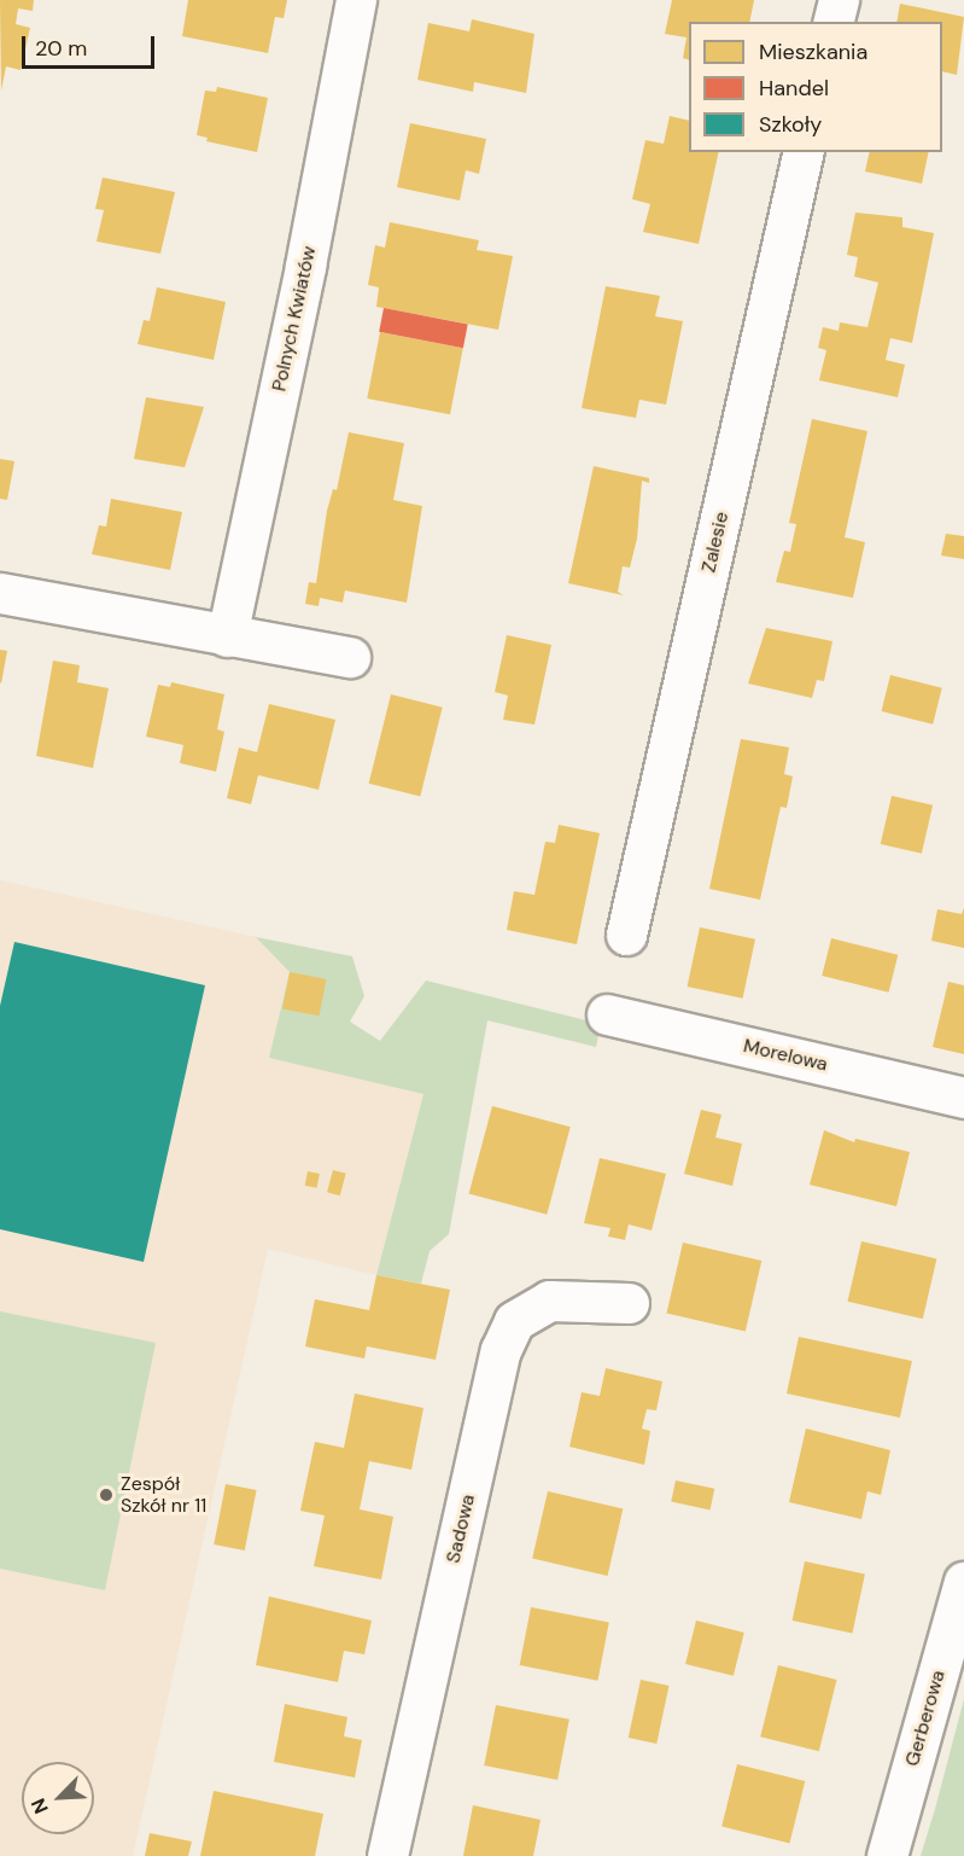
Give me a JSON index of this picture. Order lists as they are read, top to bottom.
{
  "streets": {
    "street": [
      "Polnych Kwiatów",
      "Zalesie",
      "Morelowa",
      "Sadowa",
      "Gerberowa"
    ]
  },
  "places": ["Zespół Szkół nr 11"],
  "legend": ["Mieszkania", "Handel", "Szkoły"],
  "scale_bar": "20 m",
  "north": "bottom left"
}
